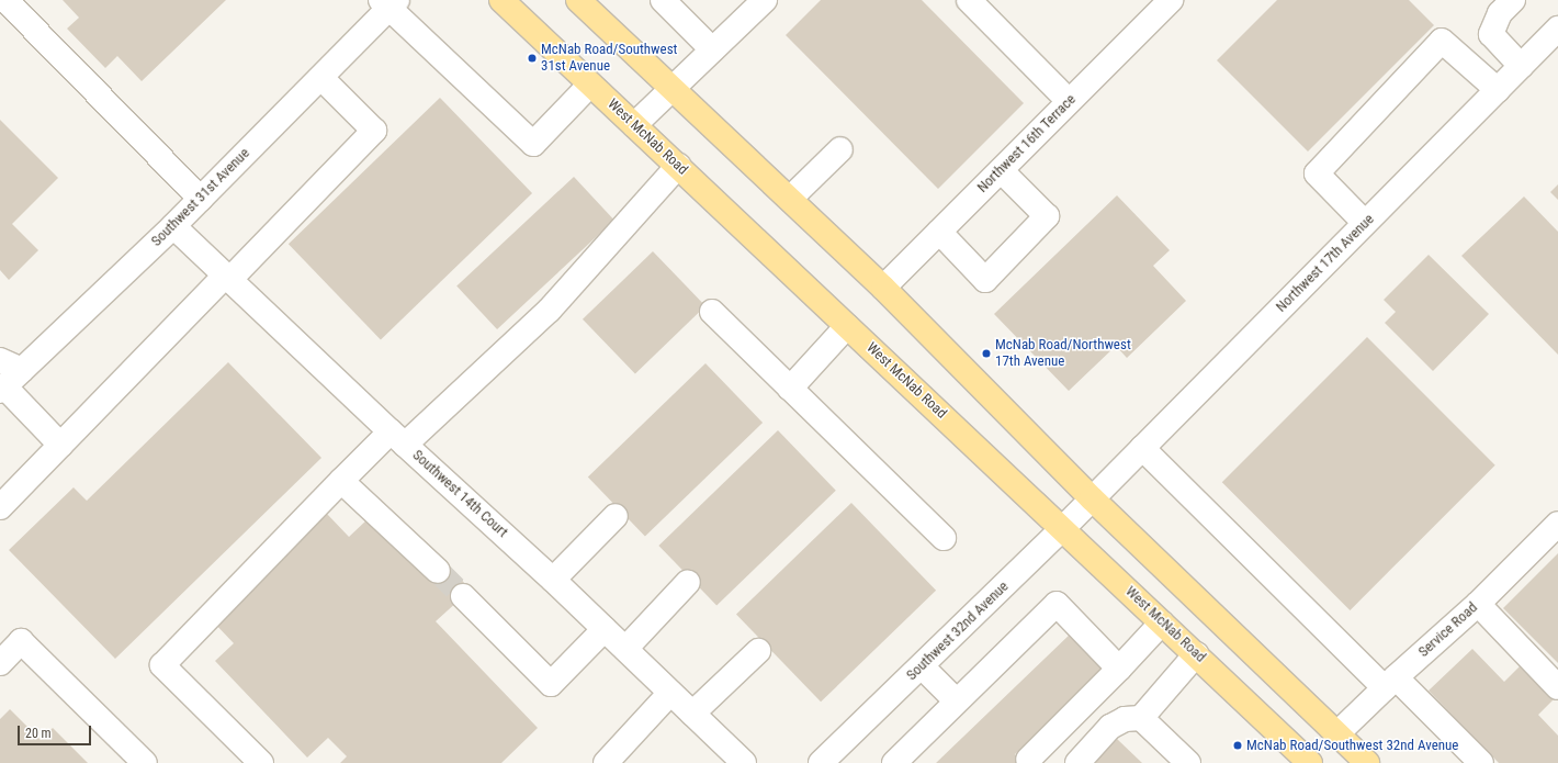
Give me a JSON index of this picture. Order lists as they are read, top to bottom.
{
  "streets": {
    "main road": ["West McNab Road"],
    "street": [
      "Northwest 16th Terrace",
      "Southwest 31st Avenue",
      "Northwest 17th Avenue",
      "Southwest 14th Court",
      "Service Road",
      "Southwest 32nd Avenue"
    ]
  },
  "crossings": [
    ["West McNab Road", "Southwest 32nd Avenue"],
    ["Southwest 31st Avenue", "Southwest 14th Court"],
    ["Northwest 17th Avenue", "Southwest 32nd Avenue"]
  ],
  "places": ["McNab Road/Southwest 31st Avenue", "McNab Road/Northwest 17th Avenue", "McNab Road/Southwest 32nd Avenue"],
  "scale_bar": "20 m"
}
